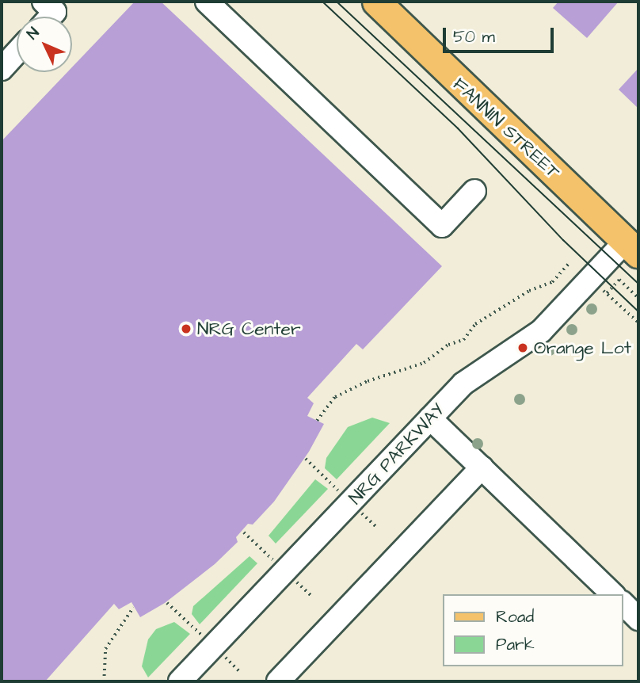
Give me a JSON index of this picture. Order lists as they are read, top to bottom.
{
  "streets": {
    "main road": ["FANNIN STREET"],
    "lane": ["NRG PARKWAY"]
  },
  "crossings": [
    ["FANNIN STREET", "NRG PARKWAY"]
  ],
  "places": ["NRG Center", "Orange Lot"],
  "legend": ["Road", "Park"],
  "scale_bar": "50 m",
  "north": "top left"
}
